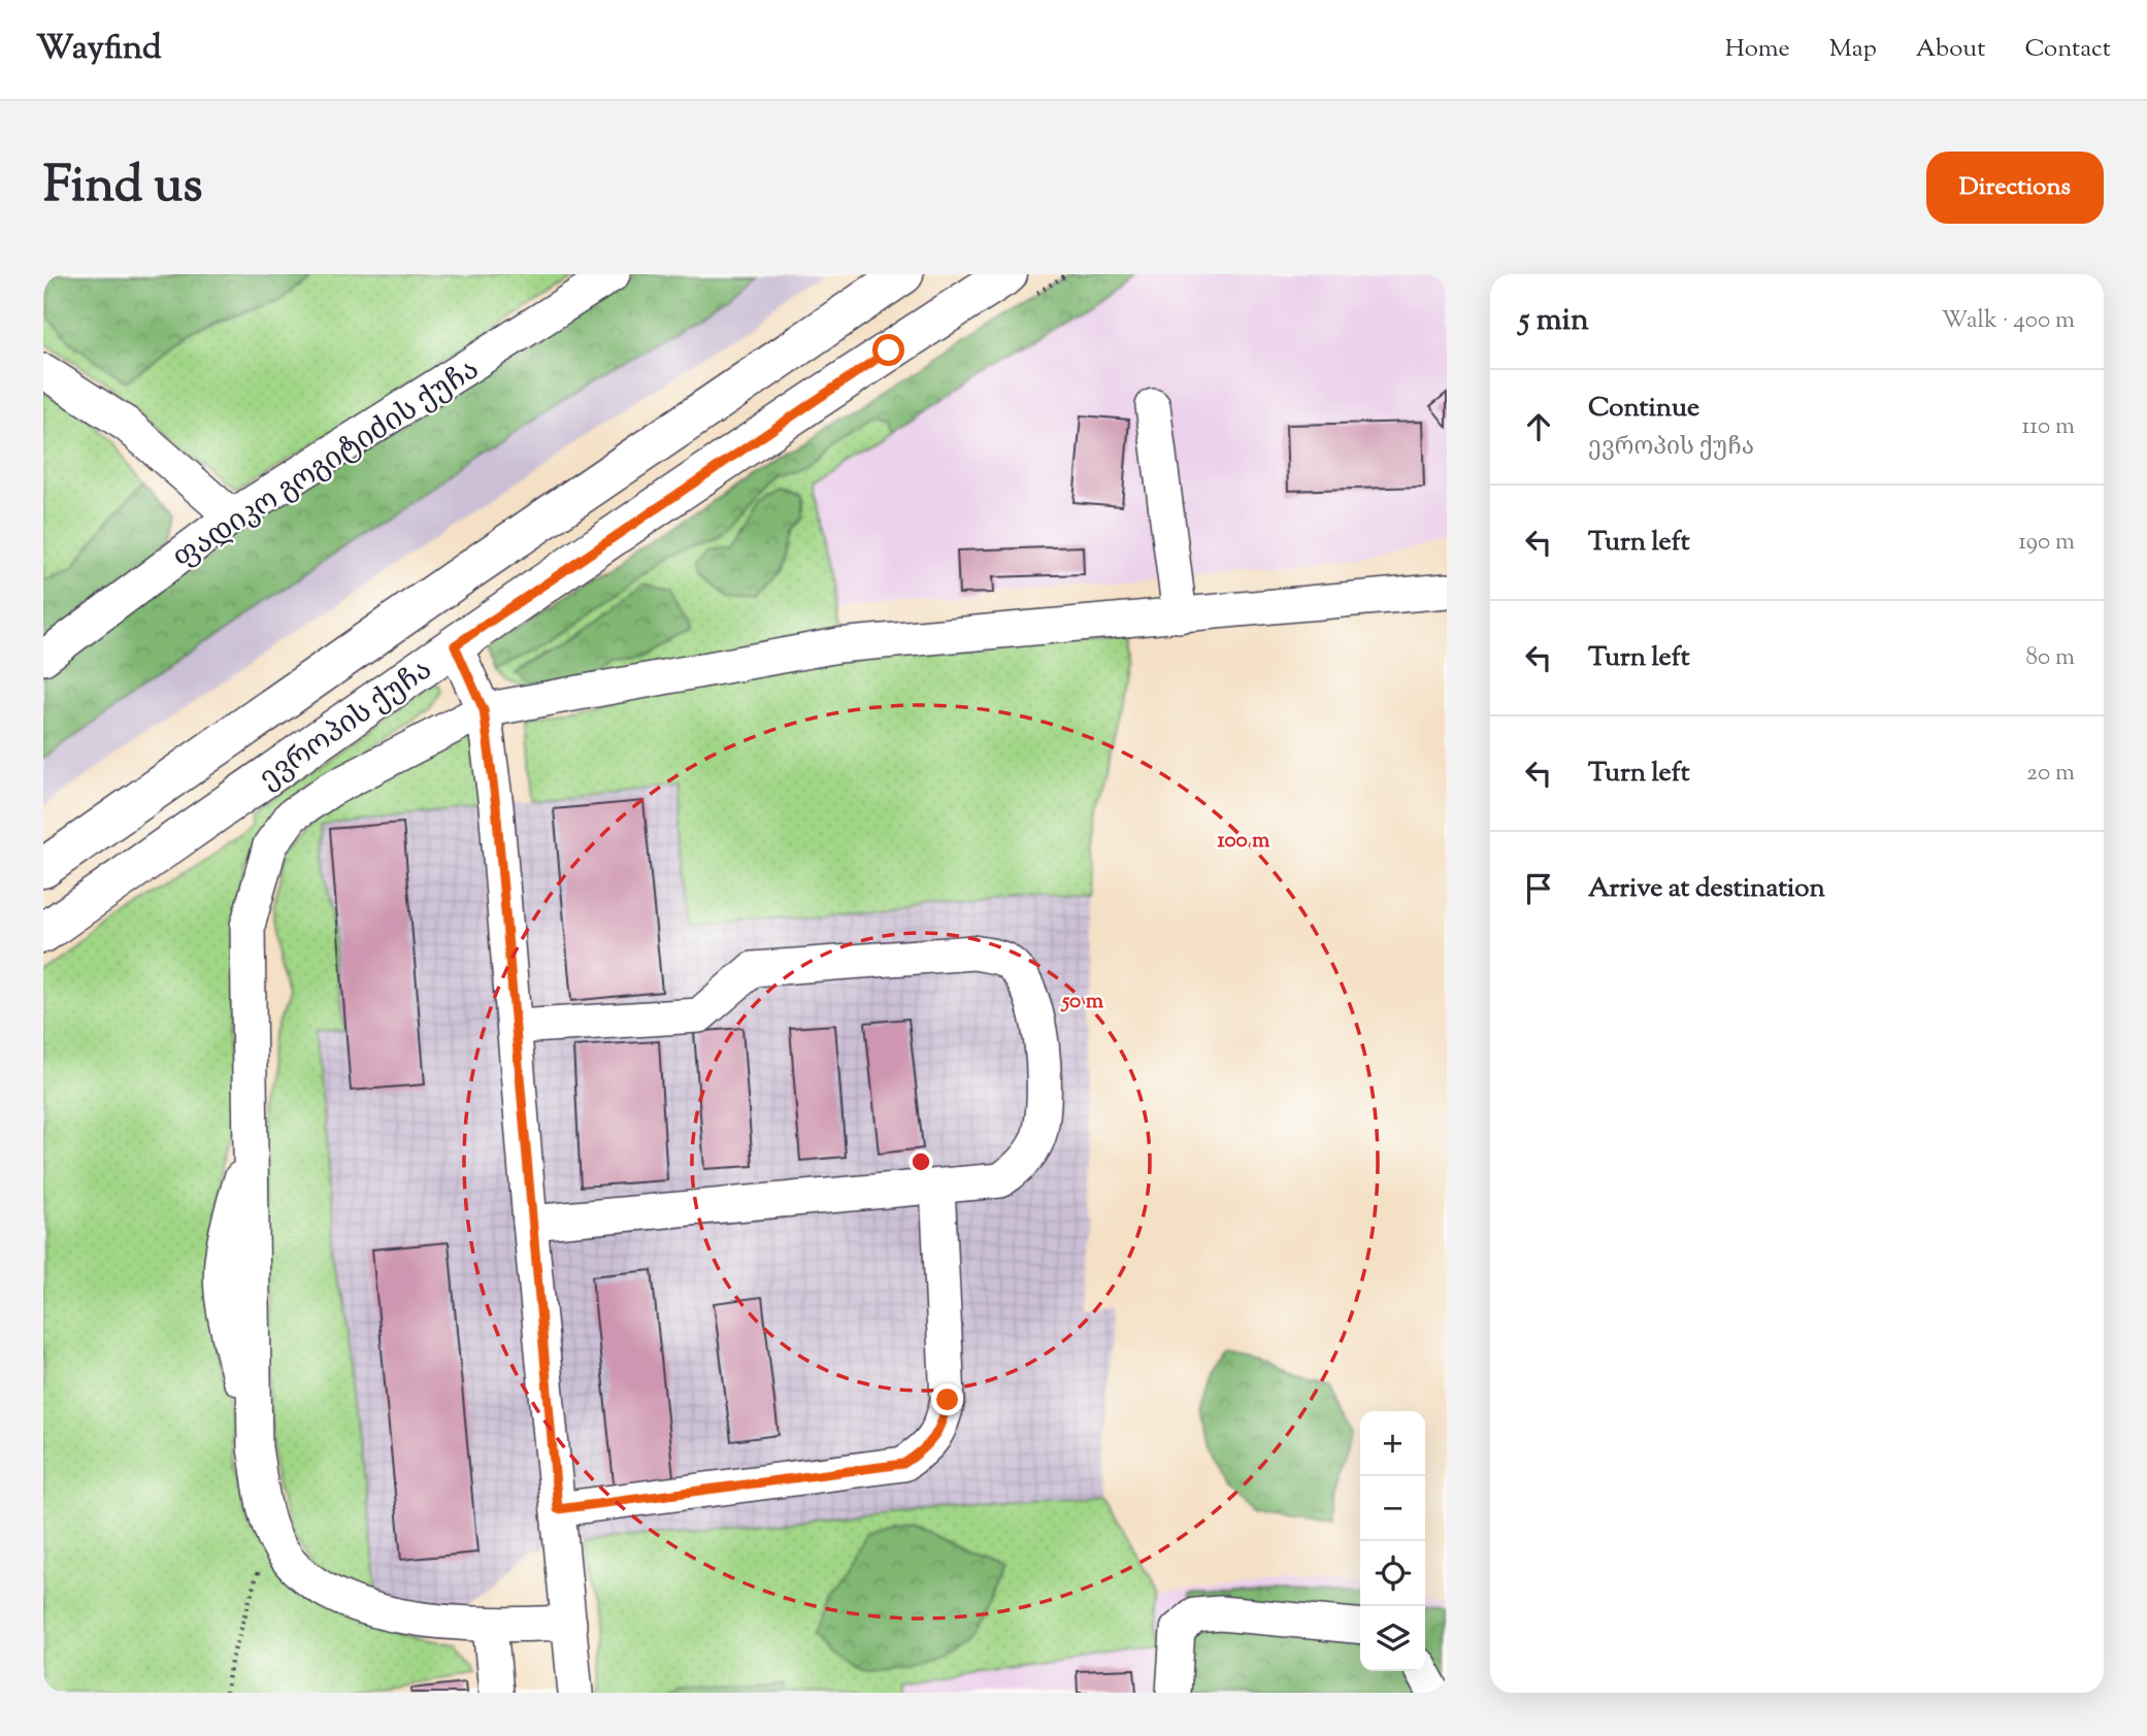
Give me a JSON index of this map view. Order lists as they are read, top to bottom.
{
  "streets": {
    "main road": ["ევროპის ქუჩა"],
    "street": ["ფადიკო გოგიტიძის ქუჩა"]
  },
  "page": {
    "header": "Wayfind",
    "nav": [
      "Home",
      "Map",
      "About",
      "Contact"
    ],
    "title": "Find us",
    "buttons": "Directions",
    "heading": ["5 min", "Walk · 400 m"],
    "list": [
      ["Continue", "ევროპის ქუჩა", "110 m"],
      ["Turn left", "190 m"],
      ["Turn left", "80 m"],
      ["Turn left", "20 m"],
      "Arrive at destination"
    ],
    "map_buttons": ["+", "−"]
  },
  "rings": ["100 m", "50 m"]
}
